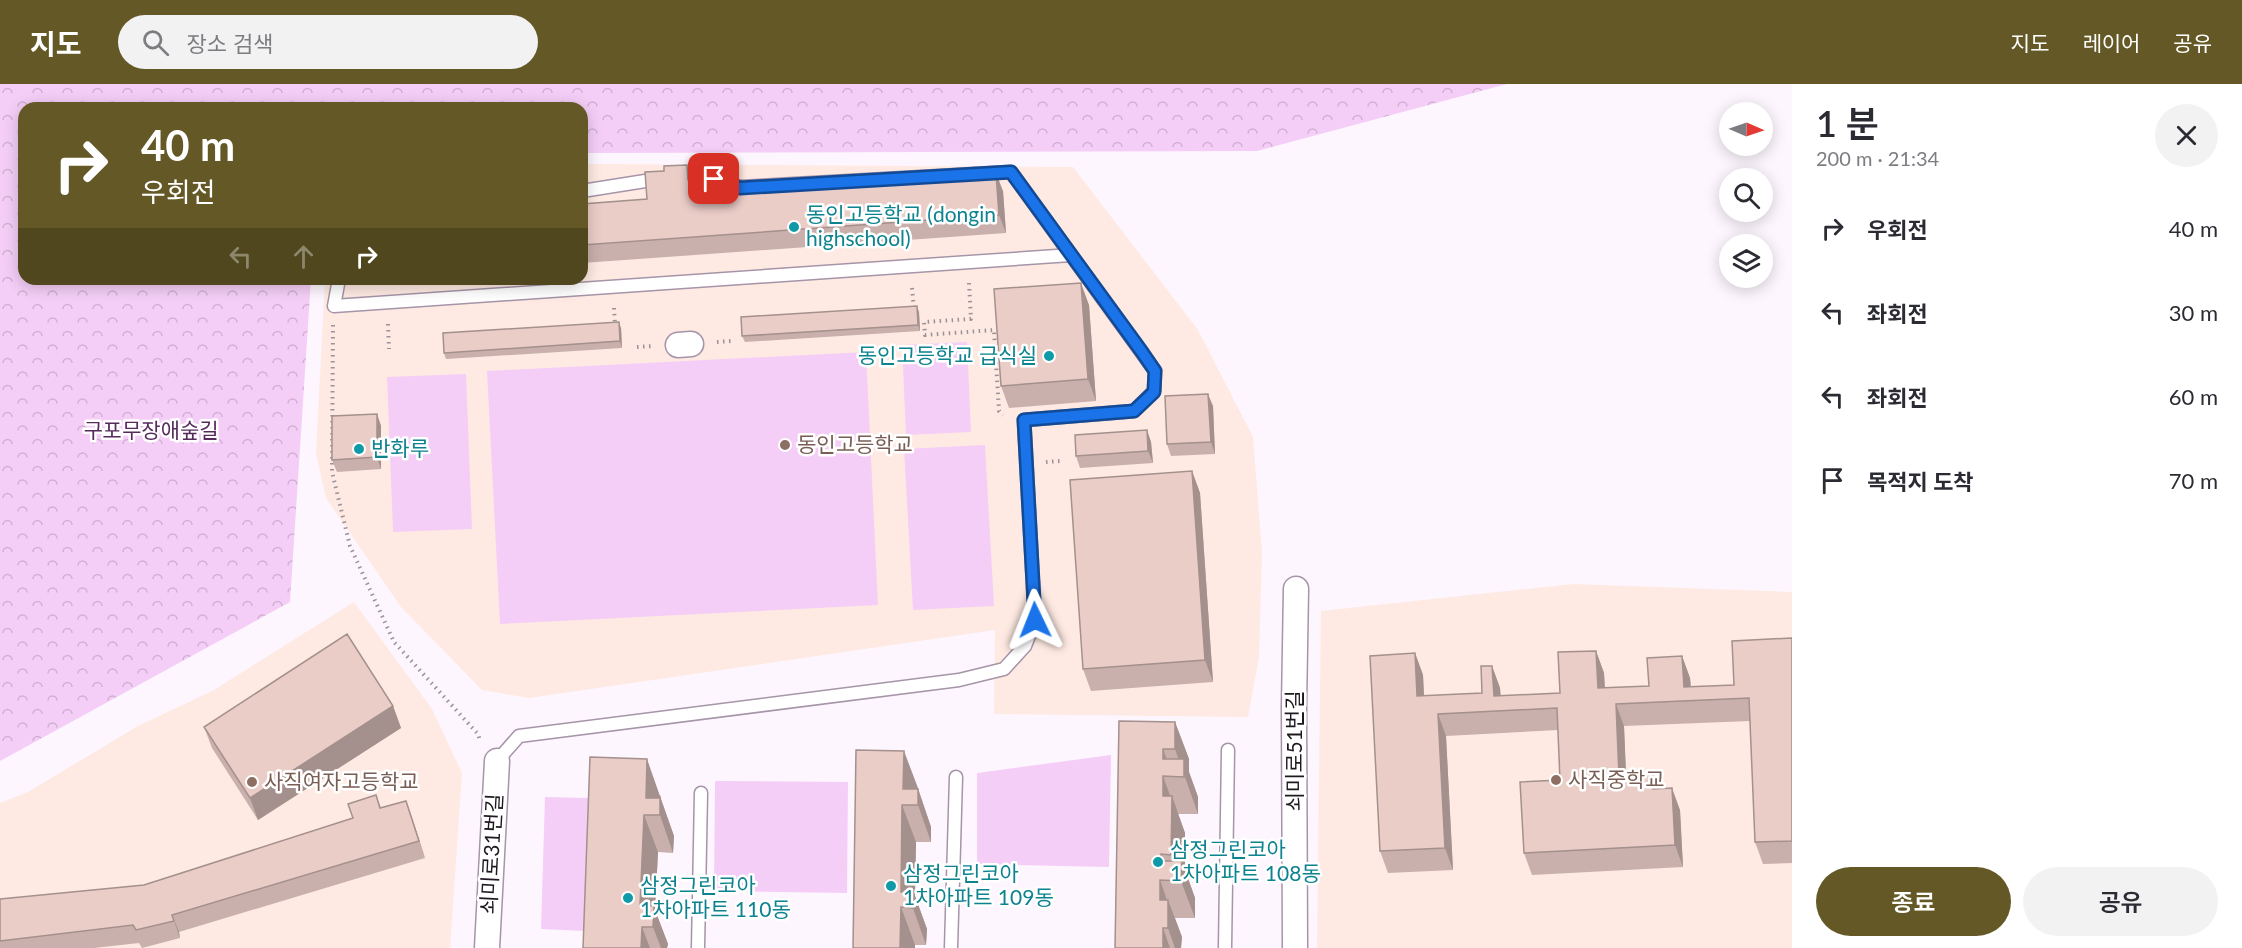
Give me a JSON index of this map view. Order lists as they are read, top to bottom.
{
  "streets": {
    "street": ["쇠미로51번길", "쇠미로31번길"]
  },
  "parks": ["구포무장애숲길"],
  "places": [
    "동인고등학교 (dongin highschool)",
    "동인고등학교 급식실",
    "동인고등학교",
    "반화루",
    "사직중학교",
    "사직여자고등학교",
    "삼정그린코아 1차아파트 108동",
    "삼정그린코아 1차아파트 109동",
    "삼정그린코아 1차아파트 110동"
  ],
  "north": "right",
  "page": {
    "header": "지도",
    "search": "장소 검색",
    "nav": ["지도", "레이어", "공유"],
    "heading": ["1 분", "200 m · 21:34"],
    "turn": ["40 m", "우회전"],
    "list": [
      {
        "name": "우회전",
        "value": "40 m"
      },
      {
        "name": "좌회전",
        "value": "30 m"
      },
      {
        "name": "좌회전",
        "value": "60 m"
      },
      {
        "name": "목적지 도착",
        "value": "70 m"
      }
    ],
    "buttons": ["종료", "공유"]
  }
}
